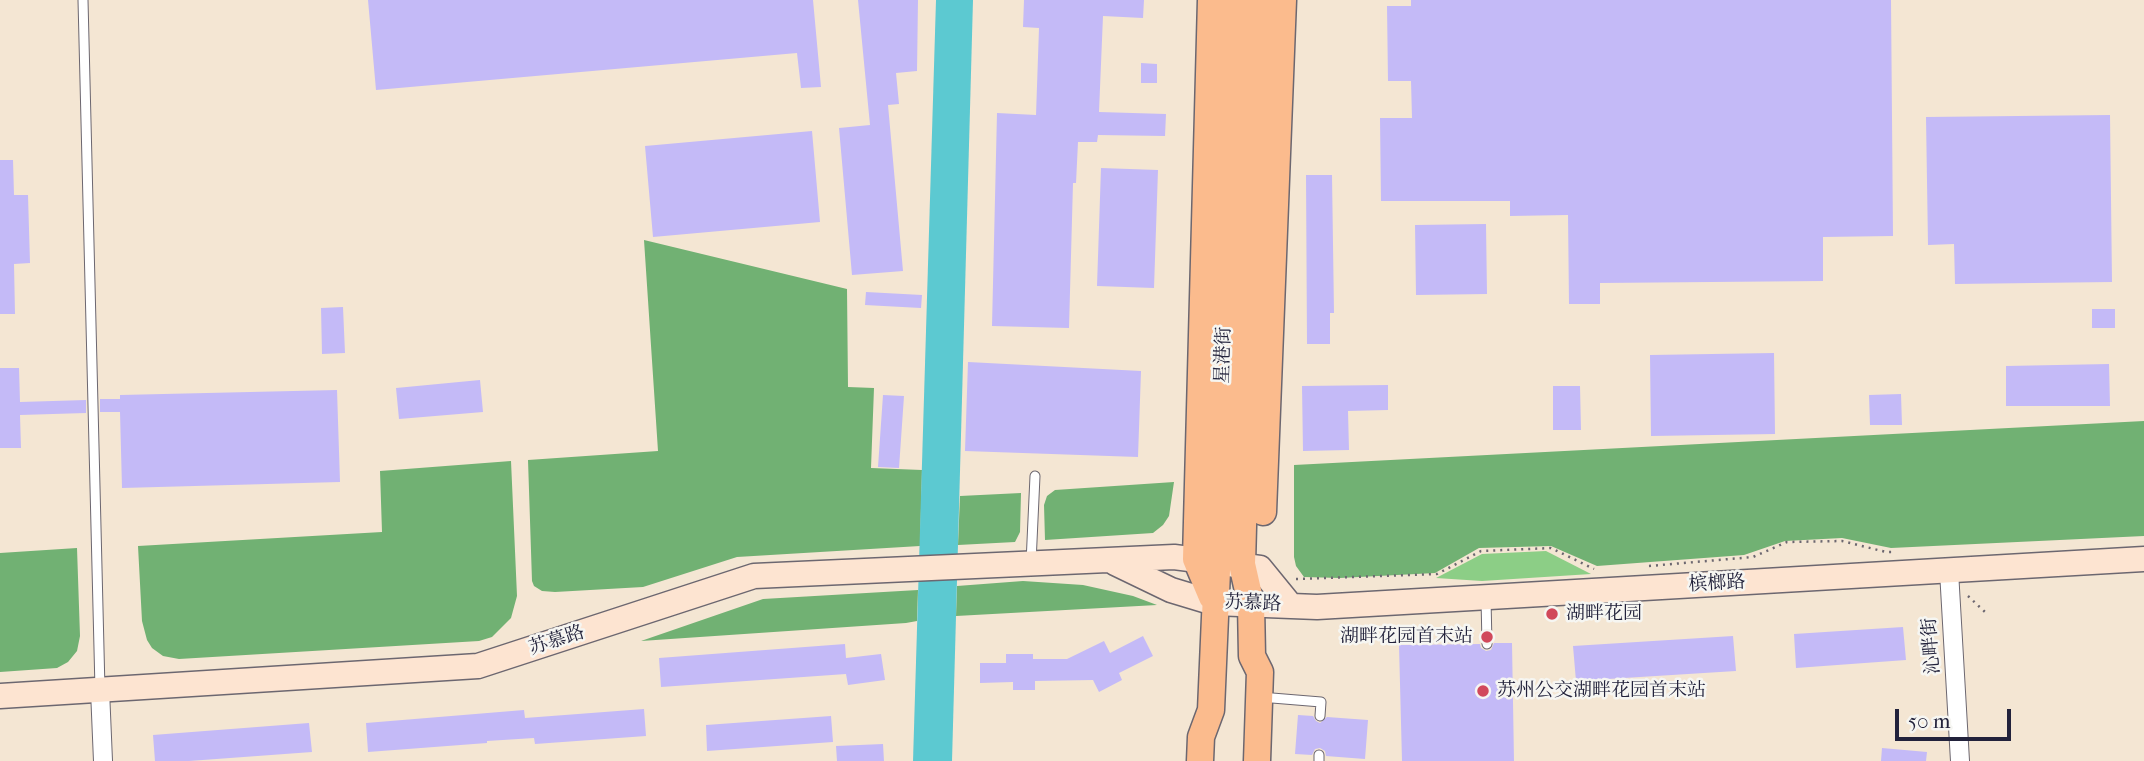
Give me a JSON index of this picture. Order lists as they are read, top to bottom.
{
  "streets": {
    "main road": ["星港街", "槟榔路", "苏慕路"],
    "street": ["沁畔街"]
  },
  "crossings": [
    ["星港街", "苏慕路"],
    ["槟榔路", "苏慕路"],
    ["槟榔路", "沁畔街"]
  ],
  "places": ["湖畔花园", "湖畔花园首末站", "苏州公交湖畔花园首末站"],
  "scale_bar": "50 m"
}
